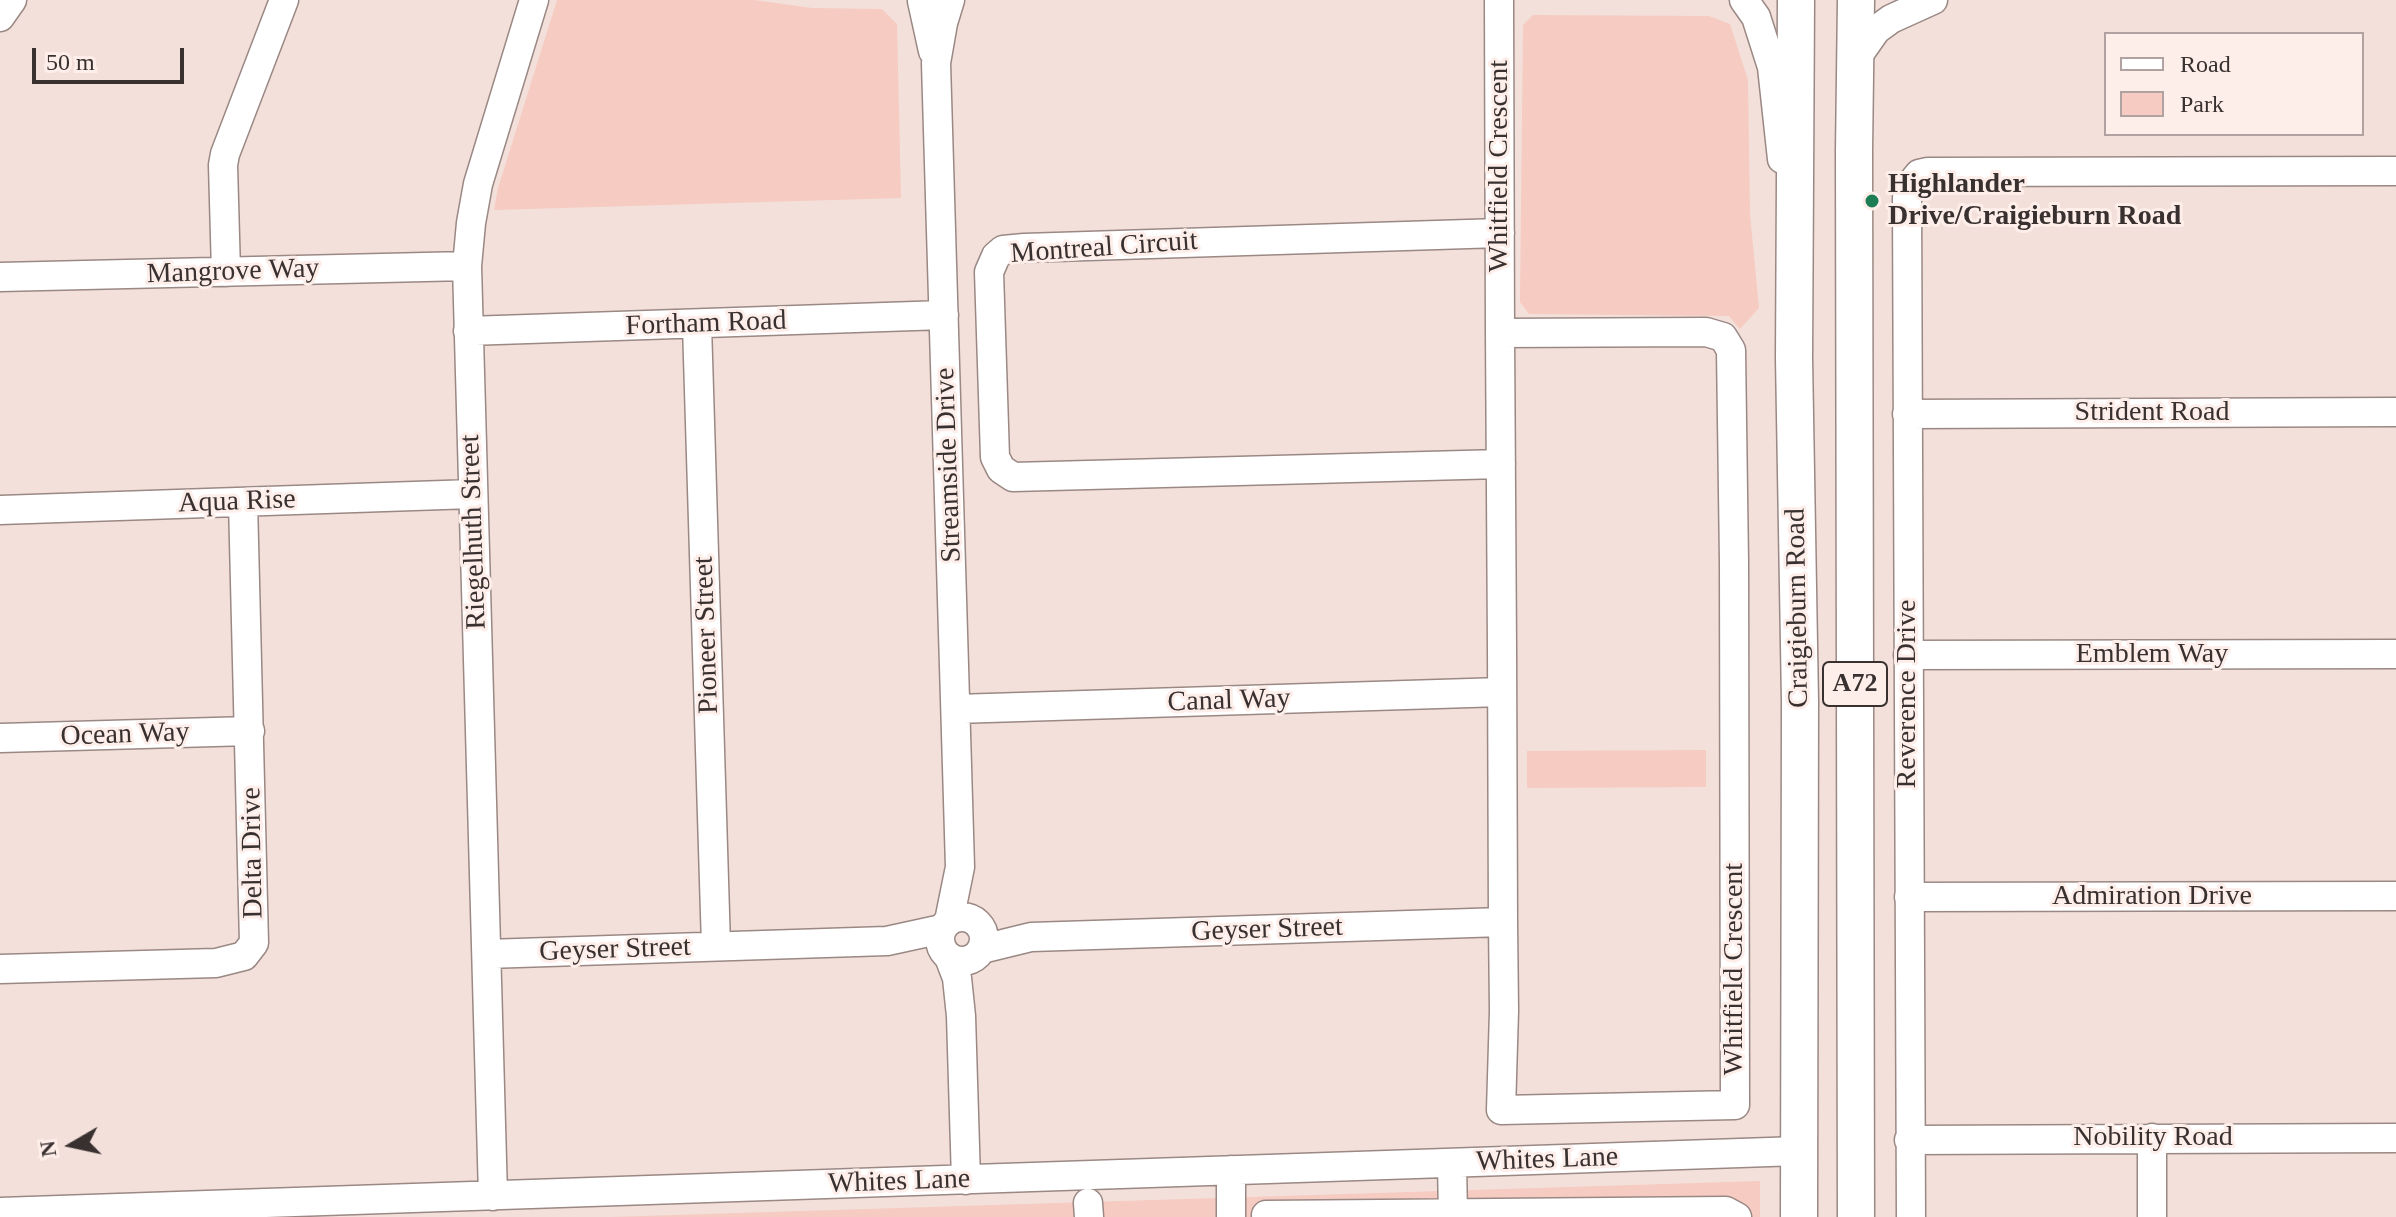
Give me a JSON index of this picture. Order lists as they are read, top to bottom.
{
  "streets": {
    "main road": ["Craigieburn Road", "A72"],
    "street": [
      "Whitfield Crescent",
      "Montreal Circuit",
      "Mangrove Way",
      "Fortham Road",
      "Strident Road",
      "Streamside Drive",
      "Aqua Rise",
      "Riegelhuth Street",
      "Pioneer Street",
      "Emblem Way",
      "Reverence Drive",
      "Canal Way",
      "Ocean Way",
      "Delta Drive",
      "Admiration Drive",
      "Geyser Street",
      "Nobility Road",
      "Whites Lane"
    ]
  },
  "crossings": [
    ["Whitfield Crescent", "Montreal Circuit"],
    ["Whitfield Crescent", "Canal Way"],
    ["Whitfield Crescent", "Geyser Street"],
    ["Mangrove Way", "Riegelhuth Street"],
    ["Fortham Road", "Streamside Drive"],
    ["Fortham Road", "Riegelhuth Street"],
    ["Fortham Road", "Pioneer Street"],
    ["Strident Road", "Reverence Drive"],
    ["Streamside Drive", "Canal Way"],
    ["Streamside Drive", "Geyser Street"],
    ["Streamside Drive", "Whites Lane"],
    ["Aqua Rise", "Riegelhuth Street"],
    ["Aqua Rise", "Delta Drive"],
    ["Riegelhuth Street", "Geyser Street"],
    ["Riegelhuth Street", "Whites Lane"],
    ["Craigieburn Road", "Whites Lane"],
    ["Pioneer Street", "Geyser Street"],
    ["Emblem Way", "Reverence Drive"],
    ["Reverence Drive", "Admiration Drive"],
    ["Reverence Drive", "Nobility Road"],
    ["Ocean Way", "Delta Drive"]
  ],
  "places": ["Highlander Drive/Craigieburn Road"],
  "legend": ["Road", "Park"],
  "scale_bar": "50 m",
  "north": "left"
}
